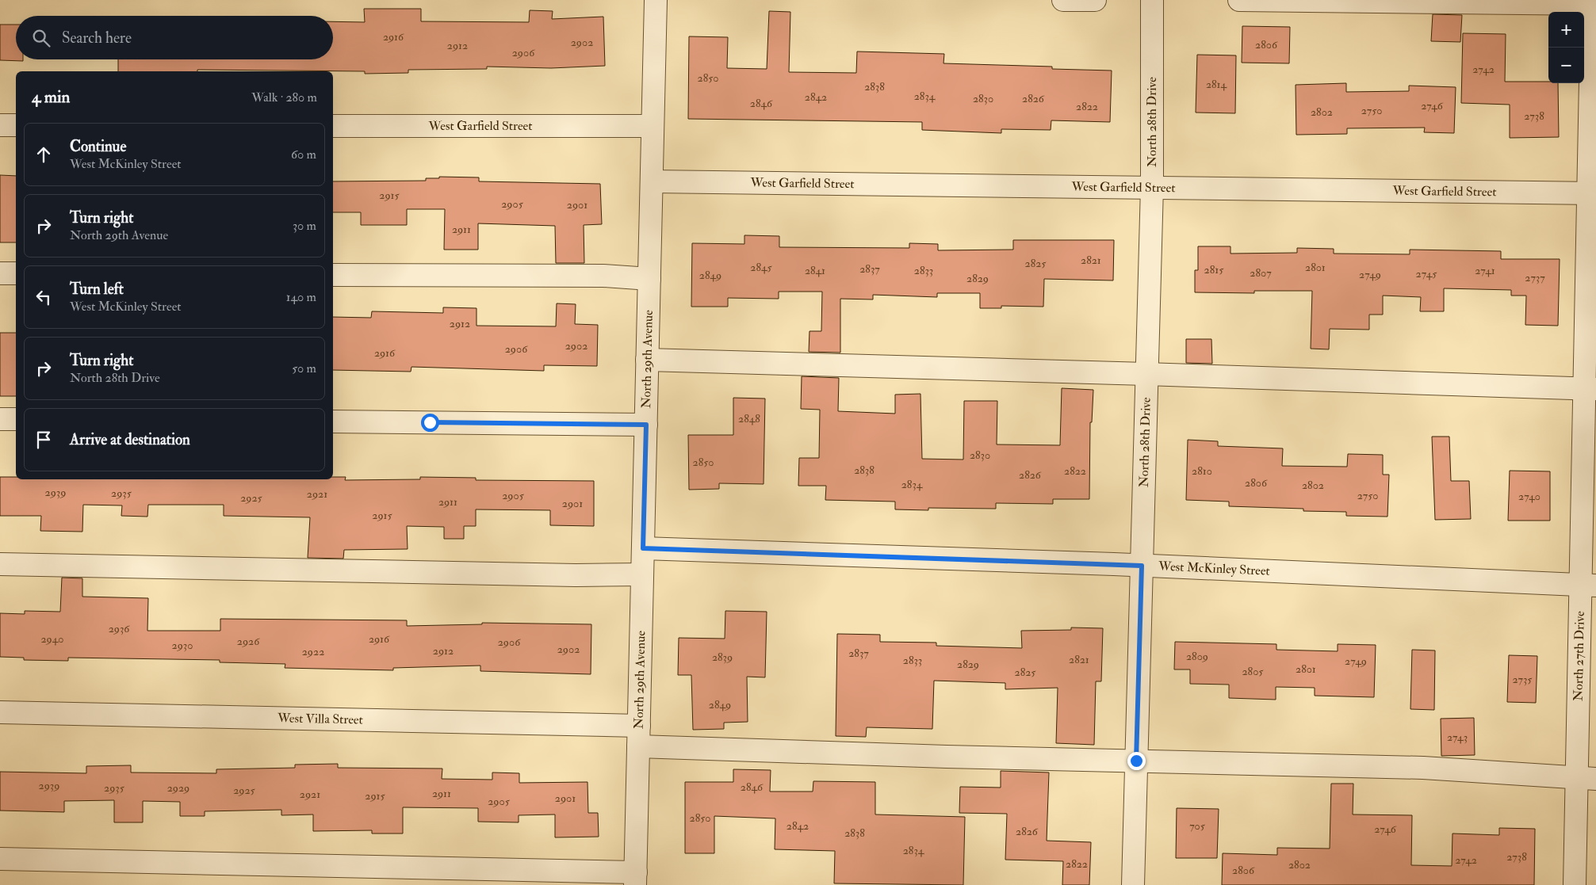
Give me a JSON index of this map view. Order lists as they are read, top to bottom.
{
  "streets": {
    "street": [
      "North 28th Drive",
      "West Garfield Street",
      "North 29th Avenue",
      "West McKinley Street",
      "North 27th Drive",
      "West Villa Street"
    ]
  },
  "crossings": [
    ["North 28th Drive", "West Garfield Street"],
    ["North 28th Drive", "West McKinley Street"],
    ["North 28th Drive", "West Villa Street"],
    ["West Garfield Street", "North 29th Avenue"],
    ["West Garfield Street", "North 27th Drive"],
    ["North 29th Avenue", "West McKinley Street"],
    ["North 29th Avenue", "West Villa Street"],
    ["West McKinley Street", "North 27th Drive"],
    ["North 27th Drive", "West Villa Street"]
  ],
  "house_numbers": [
    "2916",
    "2902",
    "2806",
    "2912",
    "2906",
    "2742",
    "2850",
    "2814",
    "2838",
    "2834",
    "2842",
    "2830",
    "2826",
    "2846",
    "2746",
    "2822",
    "2750",
    "2802",
    "2738",
    "2915",
    "2905",
    "2901",
    "2911",
    "2821",
    "2825",
    "2845",
    "2801",
    "2837",
    "2815",
    "2841",
    "2833",
    "2741",
    "2807",
    "2745",
    "2749",
    "2849",
    "2737",
    "2829",
    "2912",
    "2902",
    "2906",
    "2916",
    "2848",
    "2830",
    "2850",
    "2838",
    "2822",
    "2810",
    "2826",
    "2806",
    "2834",
    "2802",
    "2939",
    "2935",
    "2921",
    "2905",
    "2750",
    "2740",
    "2925",
    "2911",
    "2901",
    "2915",
    "2936",
    "2940",
    "2916",
    "2926",
    "2906",
    "2930",
    "2902",
    "2912",
    "2922",
    "2837",
    "2809",
    "2839",
    "2821",
    "2833",
    "2749",
    "2829",
    "2801",
    "2805",
    "2825",
    "2735",
    "2849",
    "2743",
    "2939",
    "2846",
    "2935",
    "2929",
    "2925",
    "2911",
    "2921",
    "2915",
    "2901",
    "2905",
    "2850",
    "2842",
    "705",
    "2746",
    "2826",
    "2838",
    "2834",
    "2738",
    "2742",
    "2822",
    "2802",
    "2806"
  ],
  "page": {
    "map_buttons": ["+", "−"],
    "search": "Search here",
    "heading": ["4 min", "Walk · 280 m"],
    "list": [
      ["Continue", "West McKinley Street", "60 m"],
      ["Turn right", "North 29th Avenue", "30 m"],
      ["Turn left", "West McKinley Street", "140 m"],
      ["Turn right", "North 28th Drive", "50 m"],
      "Arrive at destination"
    ]
  }
}
